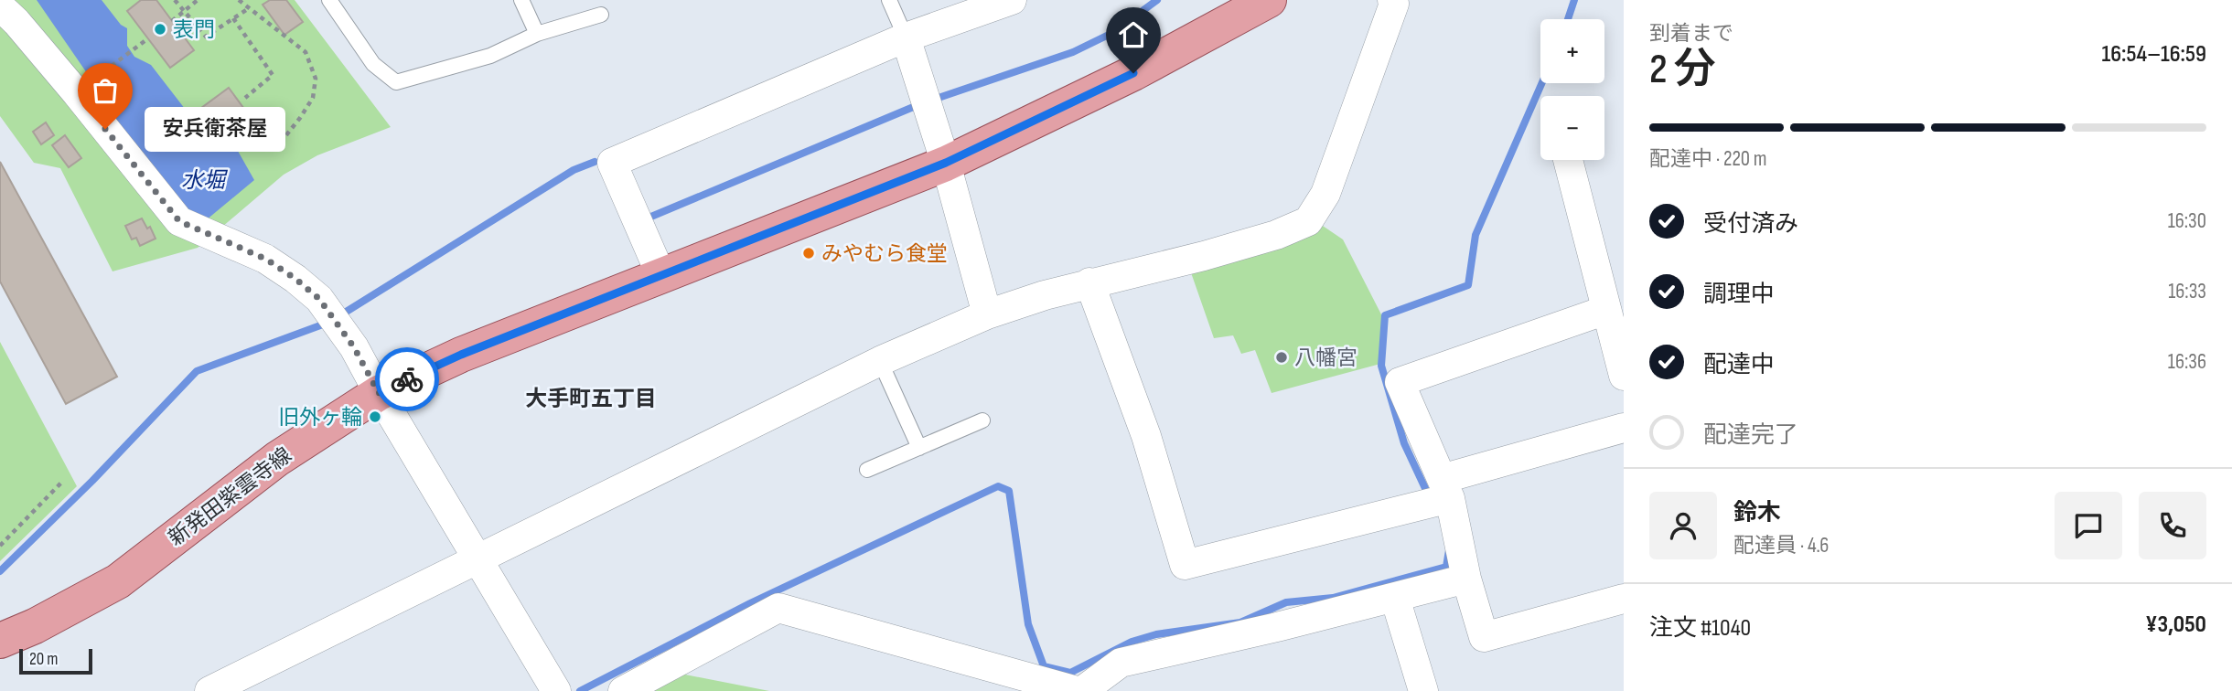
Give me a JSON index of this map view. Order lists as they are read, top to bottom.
{
  "streets": {
    "main road": ["新発田紫雲寺線"]
  },
  "districts": ["大手町五丁目"],
  "water": ["水堀"],
  "places": [
    "表門",
    "安兵衛茶屋",
    "みやむら食堂",
    "八幡宮",
    "旧外ヶ輪"
  ],
  "scale_bar": "20 m",
  "page": {
    "heading": ["2 分", "到着まで", "16:54–16:59"],
    "panel": [
      "鈴木",
      "配達員 · 4.6",
      "注文 #1040",
      "¥3,050"
    ],
    "map_buttons": ["+", "−"],
    "bubble": "安兵衛茶屋",
    "bar": "配達中 · 220 m",
    "list": [
      ["受付済み", "16:30"],
      ["調理中", "16:33"],
      ["配達中", "16:36"],
      "配達完了"
    ],
    "scale": "20 m"
  }
}
